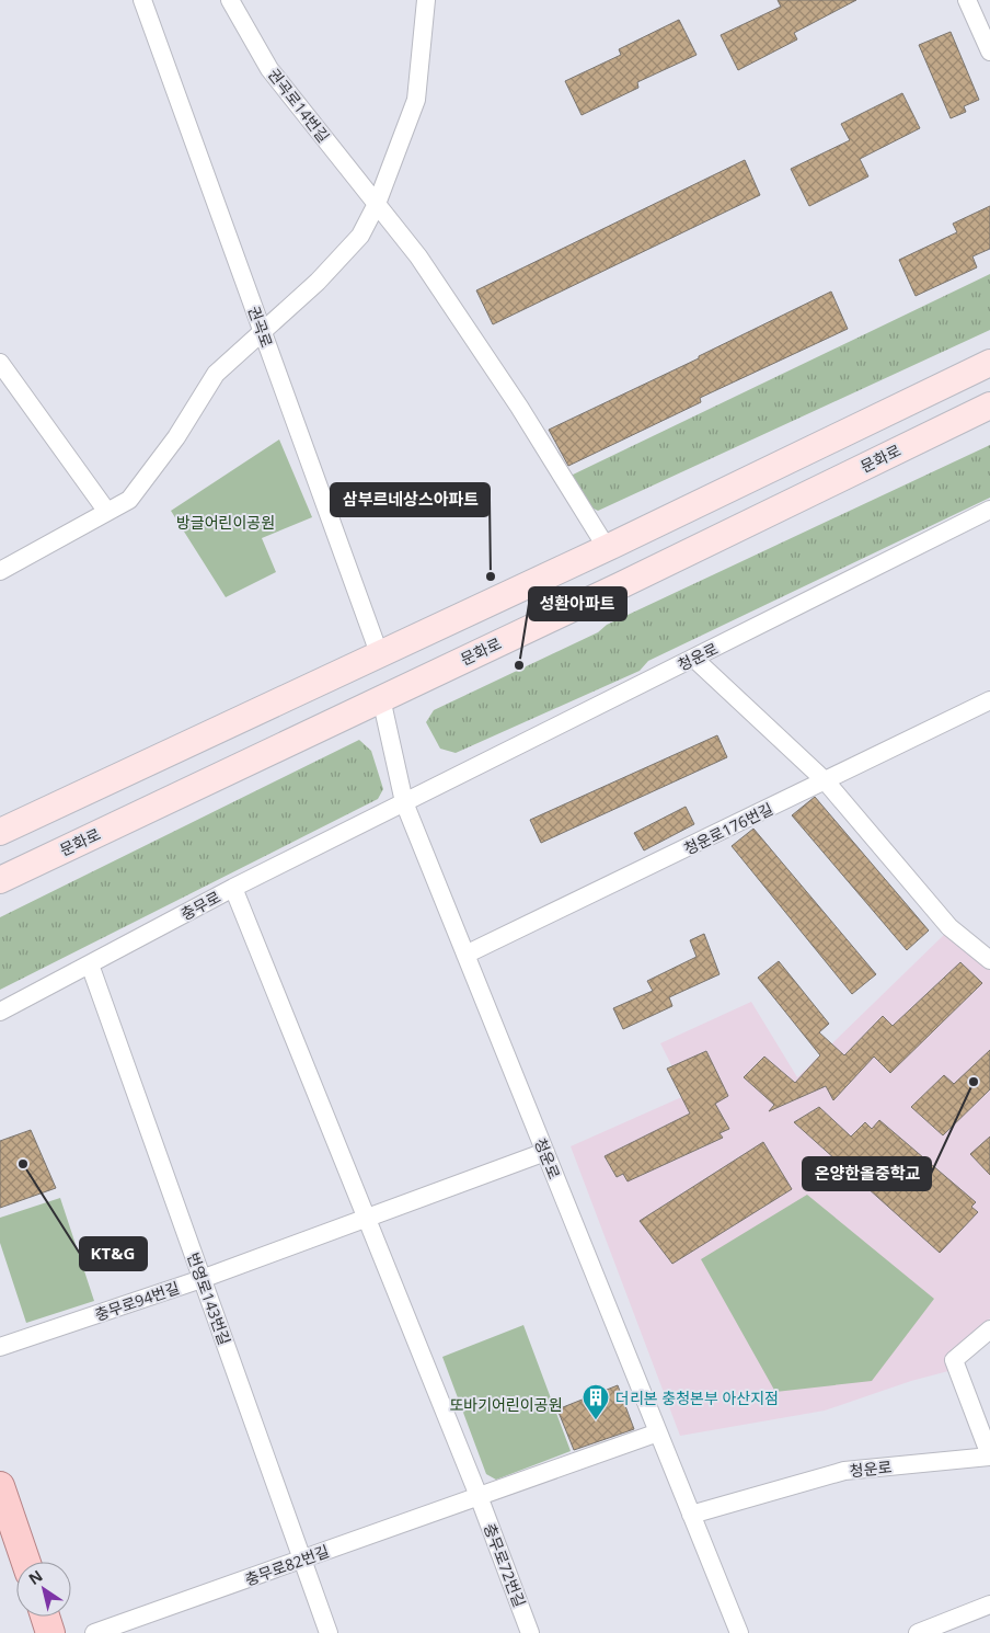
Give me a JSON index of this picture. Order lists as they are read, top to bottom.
{
  "streets": {
    "main road": ["문화로"],
    "street": [
      "권곡로14번길",
      "권곡로",
      "청운로",
      "청운로176번길",
      "충무로",
      "번영로143번길",
      "충무로94번길",
      "충무로82번길",
      "충무로72번길"
    ]
  },
  "crossings": [
    ["문화로", "청운로"],
    ["청운로", "청운로176번길"],
    ["청운로", "충무로"],
    ["청운로", "충무로94번길"],
    ["청운로", "충무로82번길"],
    ["충무로", "번영로143번길"],
    ["번영로143번길", "충무로94번길"],
    ["번영로143번길", "충무로82번길"],
    ["충무로82번길", "충무로72번길"]
  ],
  "parks": ["방글어린이공원", "또바기어린이공원"],
  "places": {
    "other": [
      "삼부르네상스아파트",
      "성환아파트",
      "온양한올중학교",
      "KT&G"
    ],
    "building": ["더리본 충청본부 아산지점"]
  },
  "north": "top left"
}
